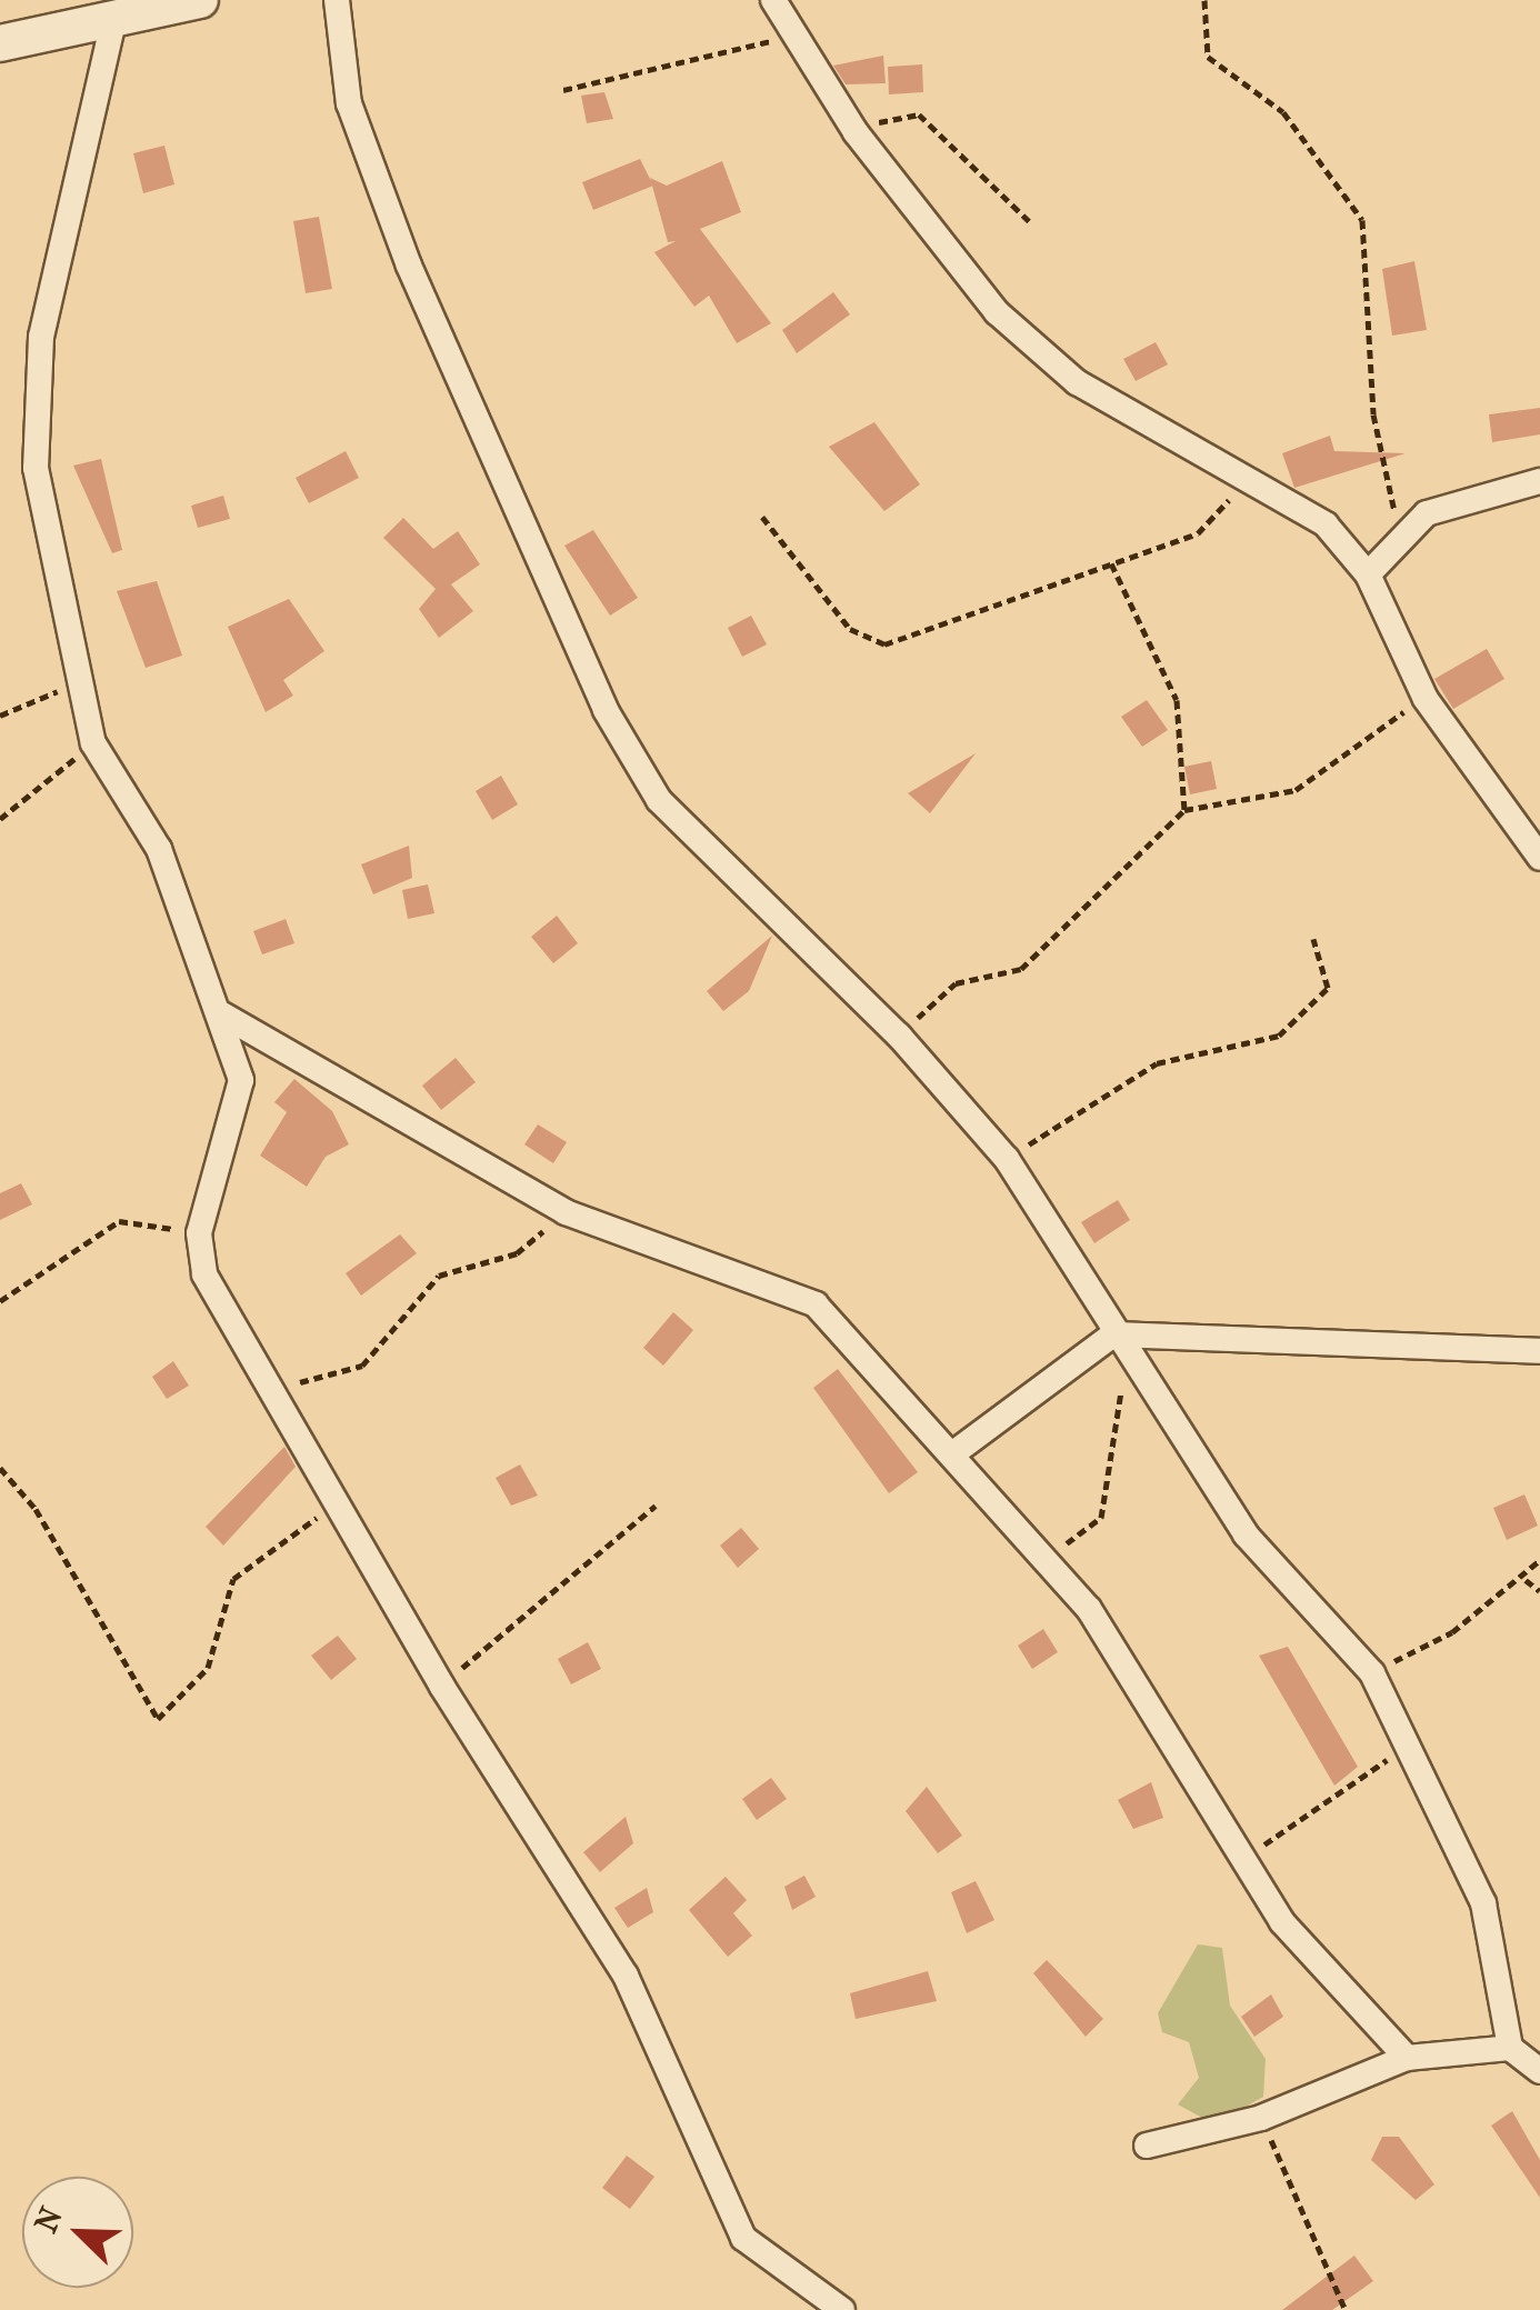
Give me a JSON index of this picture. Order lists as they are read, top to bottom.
{
  "north": "top left"
}
